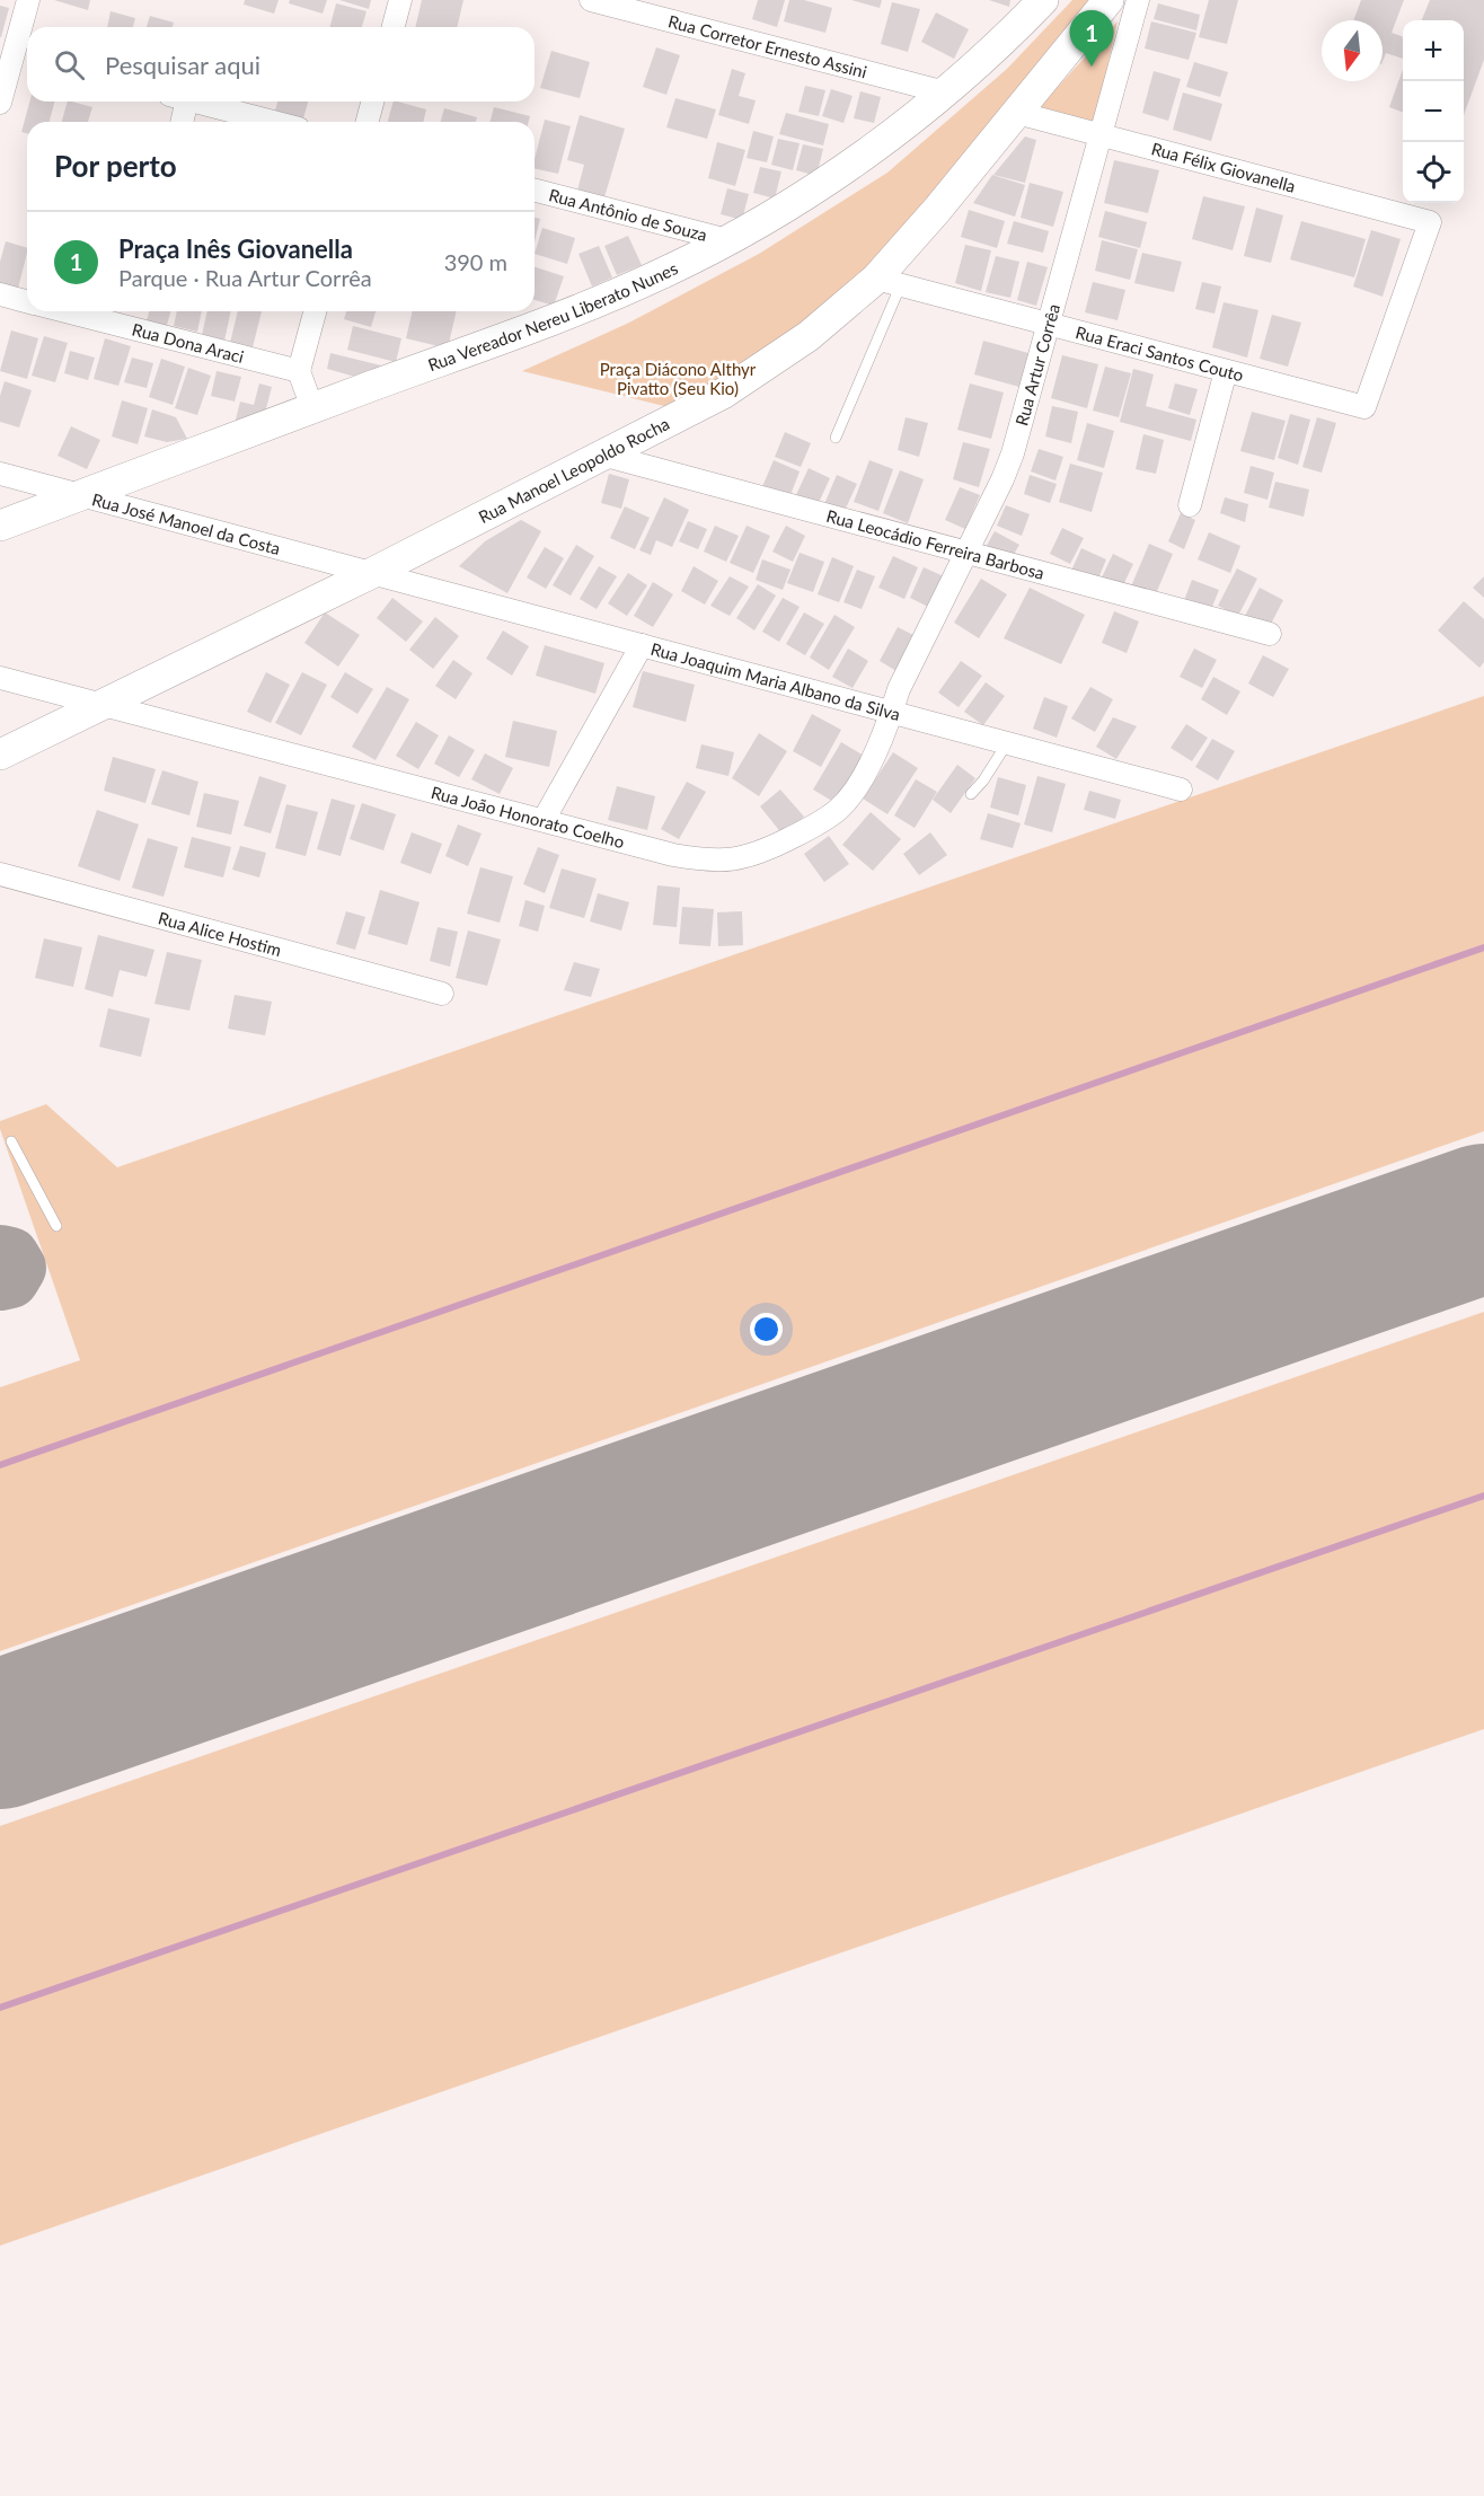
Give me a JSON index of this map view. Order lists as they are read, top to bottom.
{
  "streets": {
    "main road": ["Rua Vereador Nereu Liberato Nunes", "Rua Manoel Leopoldo Rocha"],
    "street": [
      "Rua Corretor Ernesto Assini",
      "Rua Félix Giovanella",
      "Rua Antônio de Souza",
      "Rua Dona Araci",
      "Rua Eraci Santos Couto",
      "Rua Artur Corrêa",
      "Rua José Manoel da Costa",
      "Rua Leocádio Ferreira Barbosa",
      "Rua Joaquim Maria Albano da Silva",
      "Rua João Honorato Coelho",
      "Rua Alice Hostim"
    ]
  },
  "crossings": [
    ["Rua Corretor Ernesto Assini", "Rua Vereador Nereu Liberato Nunes"],
    ["Rua Félix Giovanella", "Rua Eraci Santos Couto"],
    ["Rua Félix Giovanella", "Rua Artur Corrêa"],
    ["Rua Félix Giovanella", "Rua Manoel Leopoldo Rocha"],
    ["Rua Antônio de Souza", "Rua Vereador Nereu Liberato Nunes"],
    ["Rua Vereador Nereu Liberato Nunes", "Rua José Manoel da Costa"],
    ["Rua Eraci Santos Couto", "Rua Artur Corrêa"],
    ["Rua Eraci Santos Couto", "Rua Manoel Leopoldo Rocha"],
    ["Rua Artur Corrêa", "Rua Leocádio Ferreira Barbosa"],
    ["Rua Artur Corrêa", "Rua Joaquim Maria Albano da Silva"],
    ["Rua Artur Corrêa", "Rua João Honorato Coelho"],
    ["Rua Manoel Leopoldo Rocha", "Rua José Manoel da Costa"],
    ["Rua Manoel Leopoldo Rocha", "Rua Leocádio Ferreira Barbosa"],
    ["Rua Manoel Leopoldo Rocha", "Rua Joaquim Maria Albano da Silva"],
    ["Rua Manoel Leopoldo Rocha", "Rua João Honorato Coelho"],
    ["Rua José Manoel da Costa", "Rua Joaquim Maria Albano da Silva"],
    ["Rua Joaquim Maria Albano da Silva", "Rua João Honorato Coelho"]
  ],
  "parks": ["Praça Diácono Althyr Pivatto (Seu Kio)"],
  "north": "bottom",
  "page": {
    "pins": "1",
    "map_buttons": ["+", "−"],
    "search": "Pesquisar aqui",
    "heading": "Por perto",
    "list": [
      {
        "mark": "1",
        "name": "Praça Inês Giovanella",
        "note": "Parque · Rua Artur Corrêa",
        "value": "390 m"
      }
    ]
  }
}
